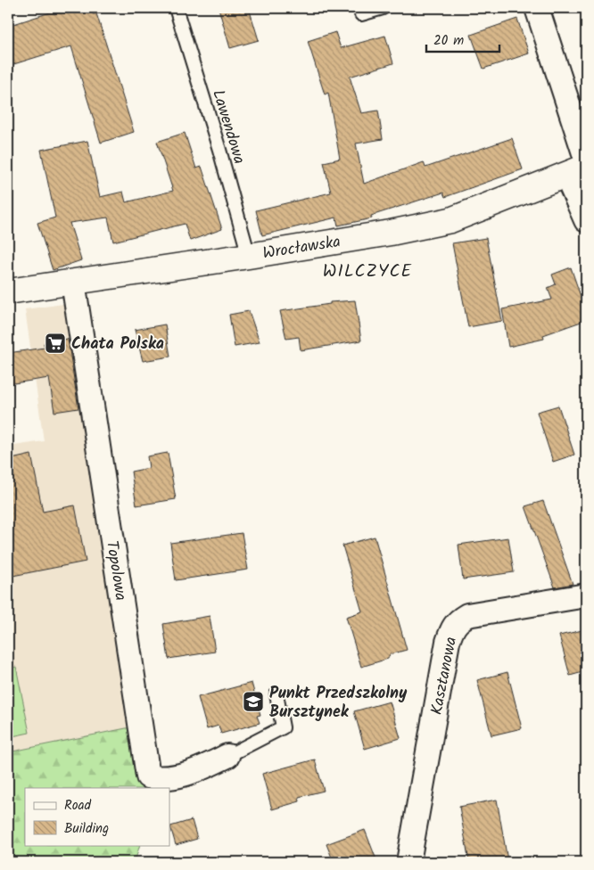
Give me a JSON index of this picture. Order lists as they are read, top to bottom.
{
  "streets": {
    "street": ["Wrocławska", "Topolowa", "Kasztanowa"],
    "lane": ["Lawendowa"]
  },
  "crossings": [
    ["Lawendowa", "Wrocławska"],
    ["Wrocławska", "Topolowa"]
  ],
  "districts": ["WILCZYCE"],
  "places": {
    "supermarket": ["Chata Polska"],
    "school or university": ["Punkt Przedszkolny Bursztynek"]
  },
  "legend": ["Road", "Building"],
  "scale_bar": "20 m"
}
